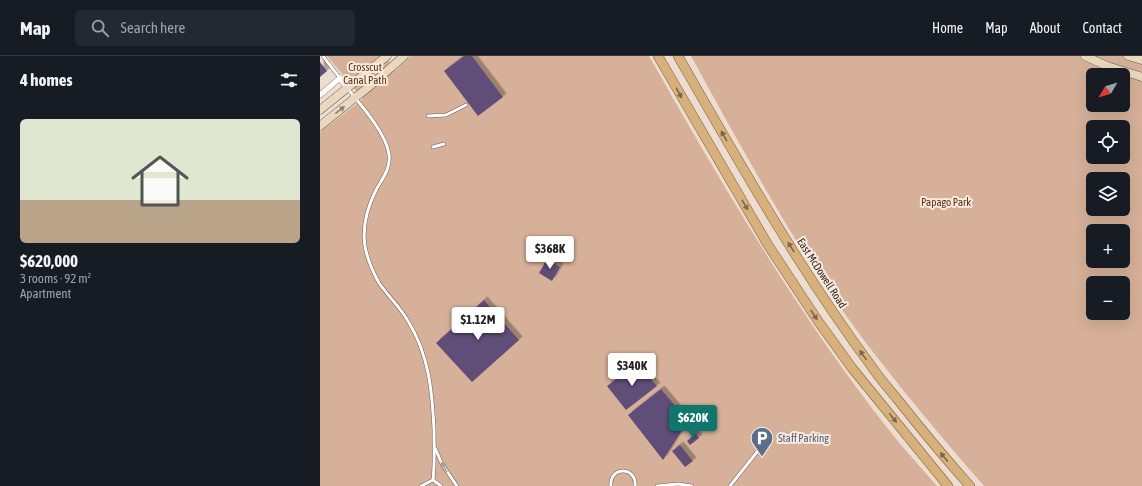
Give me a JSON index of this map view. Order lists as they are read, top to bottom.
{
  "streets": {
    "main road": ["East McDowell Road"]
  },
  "parks": ["Crosscut Canal Path", "Papago Park"],
  "places": {
    "parking": ["Staff Parking"]
  },
  "north": "bottom left",
  "page": {
    "header": "Map",
    "search": "Search here",
    "nav": [
      "Home",
      "Map",
      "About",
      "Contact"
    ],
    "heading": "4 homes",
    "map_buttons": ["+", "−"],
    "list": [
      {
        "name": "$620,000",
        "note": "3 rooms · 92 m² · Apartment"
      }
    ],
    "price": [
      "$368K",
      "$1.12M",
      "$340K",
      "$620K"
    ]
  }
}
